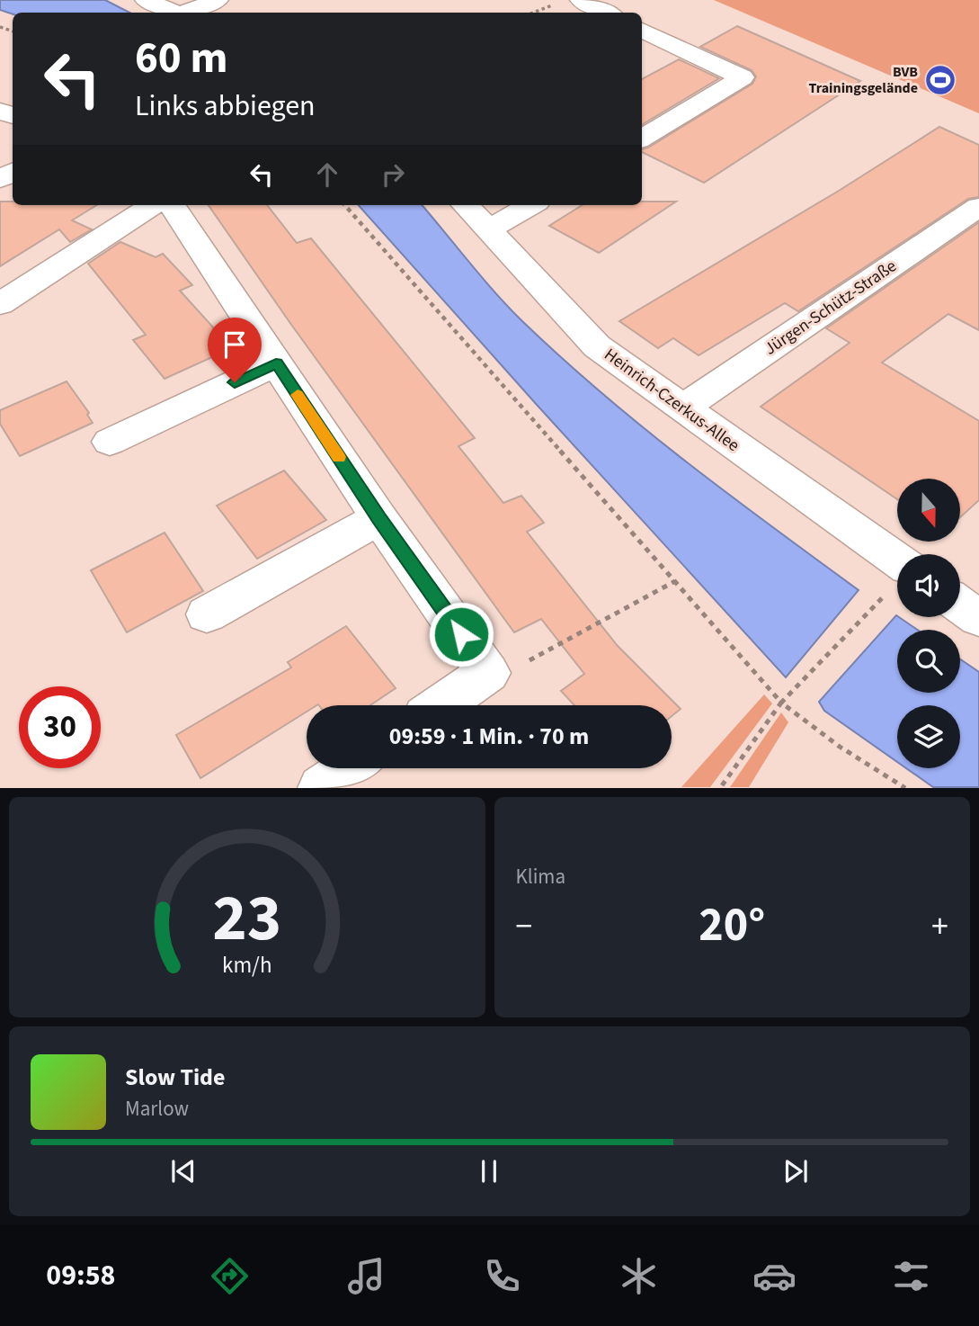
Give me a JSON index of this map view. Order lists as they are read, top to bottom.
{
  "streets": {
    "street": ["Jürgen-Schütz-Straße", "Heinrich-Czerkus-Allee"]
  },
  "crossings": [
    ["Jürgen-Schütz-Straße", "Heinrich-Czerkus-Allee"]
  ],
  "places": {
    "sports": ["BVB Trainingsgelände"]
  },
  "north": "bottom",
  "page": {
    "turn": ["60 m", "Links abbiegen"],
    "limit": "30",
    "trip": "09:59 · 1 Min. · 70 m",
    "tile": "Klima",
    "heat": ["−", "20°", "+"],
    "song": ["Slow Tide", "Marlow"],
    "tabs": "09:58",
    "gauge": ["23", "km/h"]
  }
}
